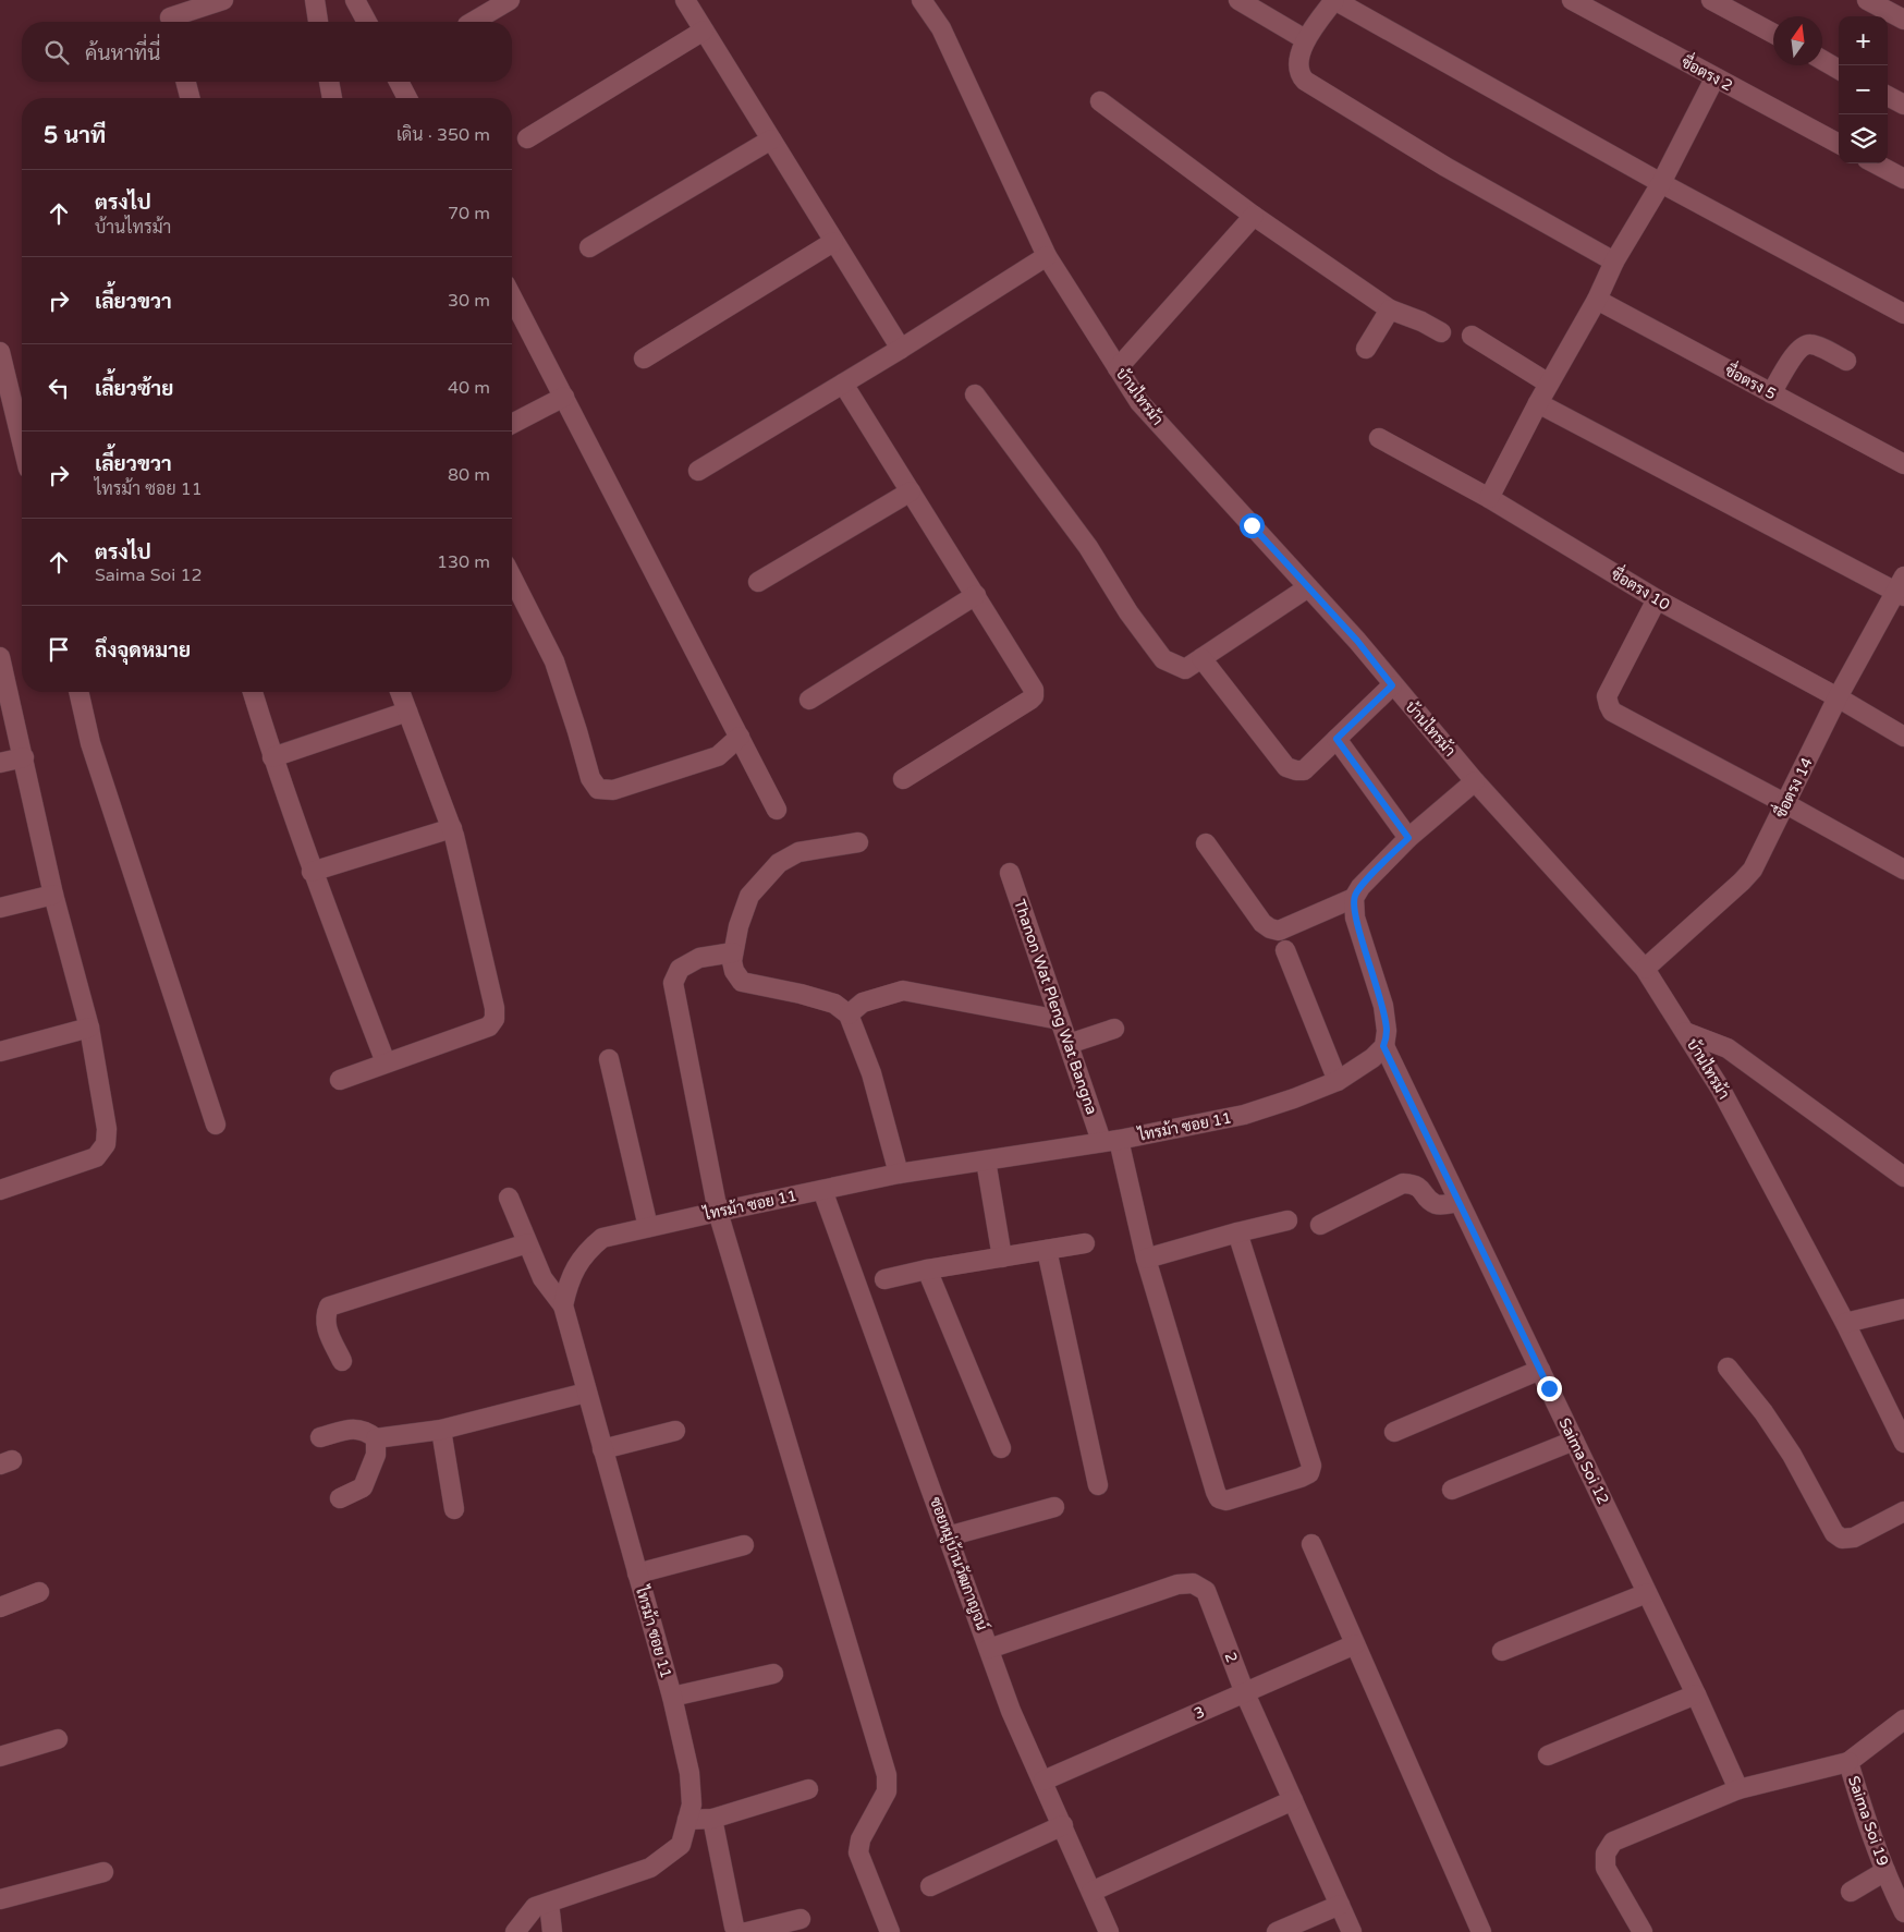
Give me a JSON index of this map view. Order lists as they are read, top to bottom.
{
  "streets": {
    "street": [
      "ซื่อตรง 2",
      "ซื่อตรง 5",
      "บ้านไทรม้า",
      "ซื่อตรง 10",
      "ซื่อตรง 14",
      "Thanon Wat Pleng Wat Bangna",
      "ไทรม้า ซอย 11",
      "Saima Soi 12",
      "ซอยหมู่บ้านวัฒกาญจน์",
      "2",
      "3",
      "Saima Soi 19"
    ]
  },
  "crossings": [
    ["บ้านไทรม้า", "ซื่อตรง 14"],
    ["ซื่อตรง 10", "ซื่อตรง 14"],
    ["Thanon Wat Pleng Wat Bangna", "ไทรม้า ซอย 11"],
    ["ไทรม้า ซอย 11", "Saima Soi 12"],
    ["ไทรม้า ซอย 11", "ซอยหมู่บ้านวัฒกาญจน์"],
    ["ซอยหมู่บ้านวัฒกาญจน์", "2"],
    ["ซอยหมู่บ้านวัฒกาญจน์", "3"],
    ["2", "3"]
  ],
  "north": "top",
  "page": {
    "map_buttons": ["+", "−"],
    "search": "ค้นหาที่นี่",
    "heading": ["5 นาที", "เดิน · 350 m"],
    "list": [
      ["ตรงไป", "บ้านไทรม้า", "70 m"],
      ["เลี้ยวขวา", "30 m"],
      ["เลี้ยวซ้าย", "40 m"],
      ["เลี้ยวขวา", "ไทรม้า ซอย 11", "80 m"],
      ["ตรงไป", "Saima Soi 12", "130 m"],
      "ถึงจุดหมาย"
    ]
  }
}
